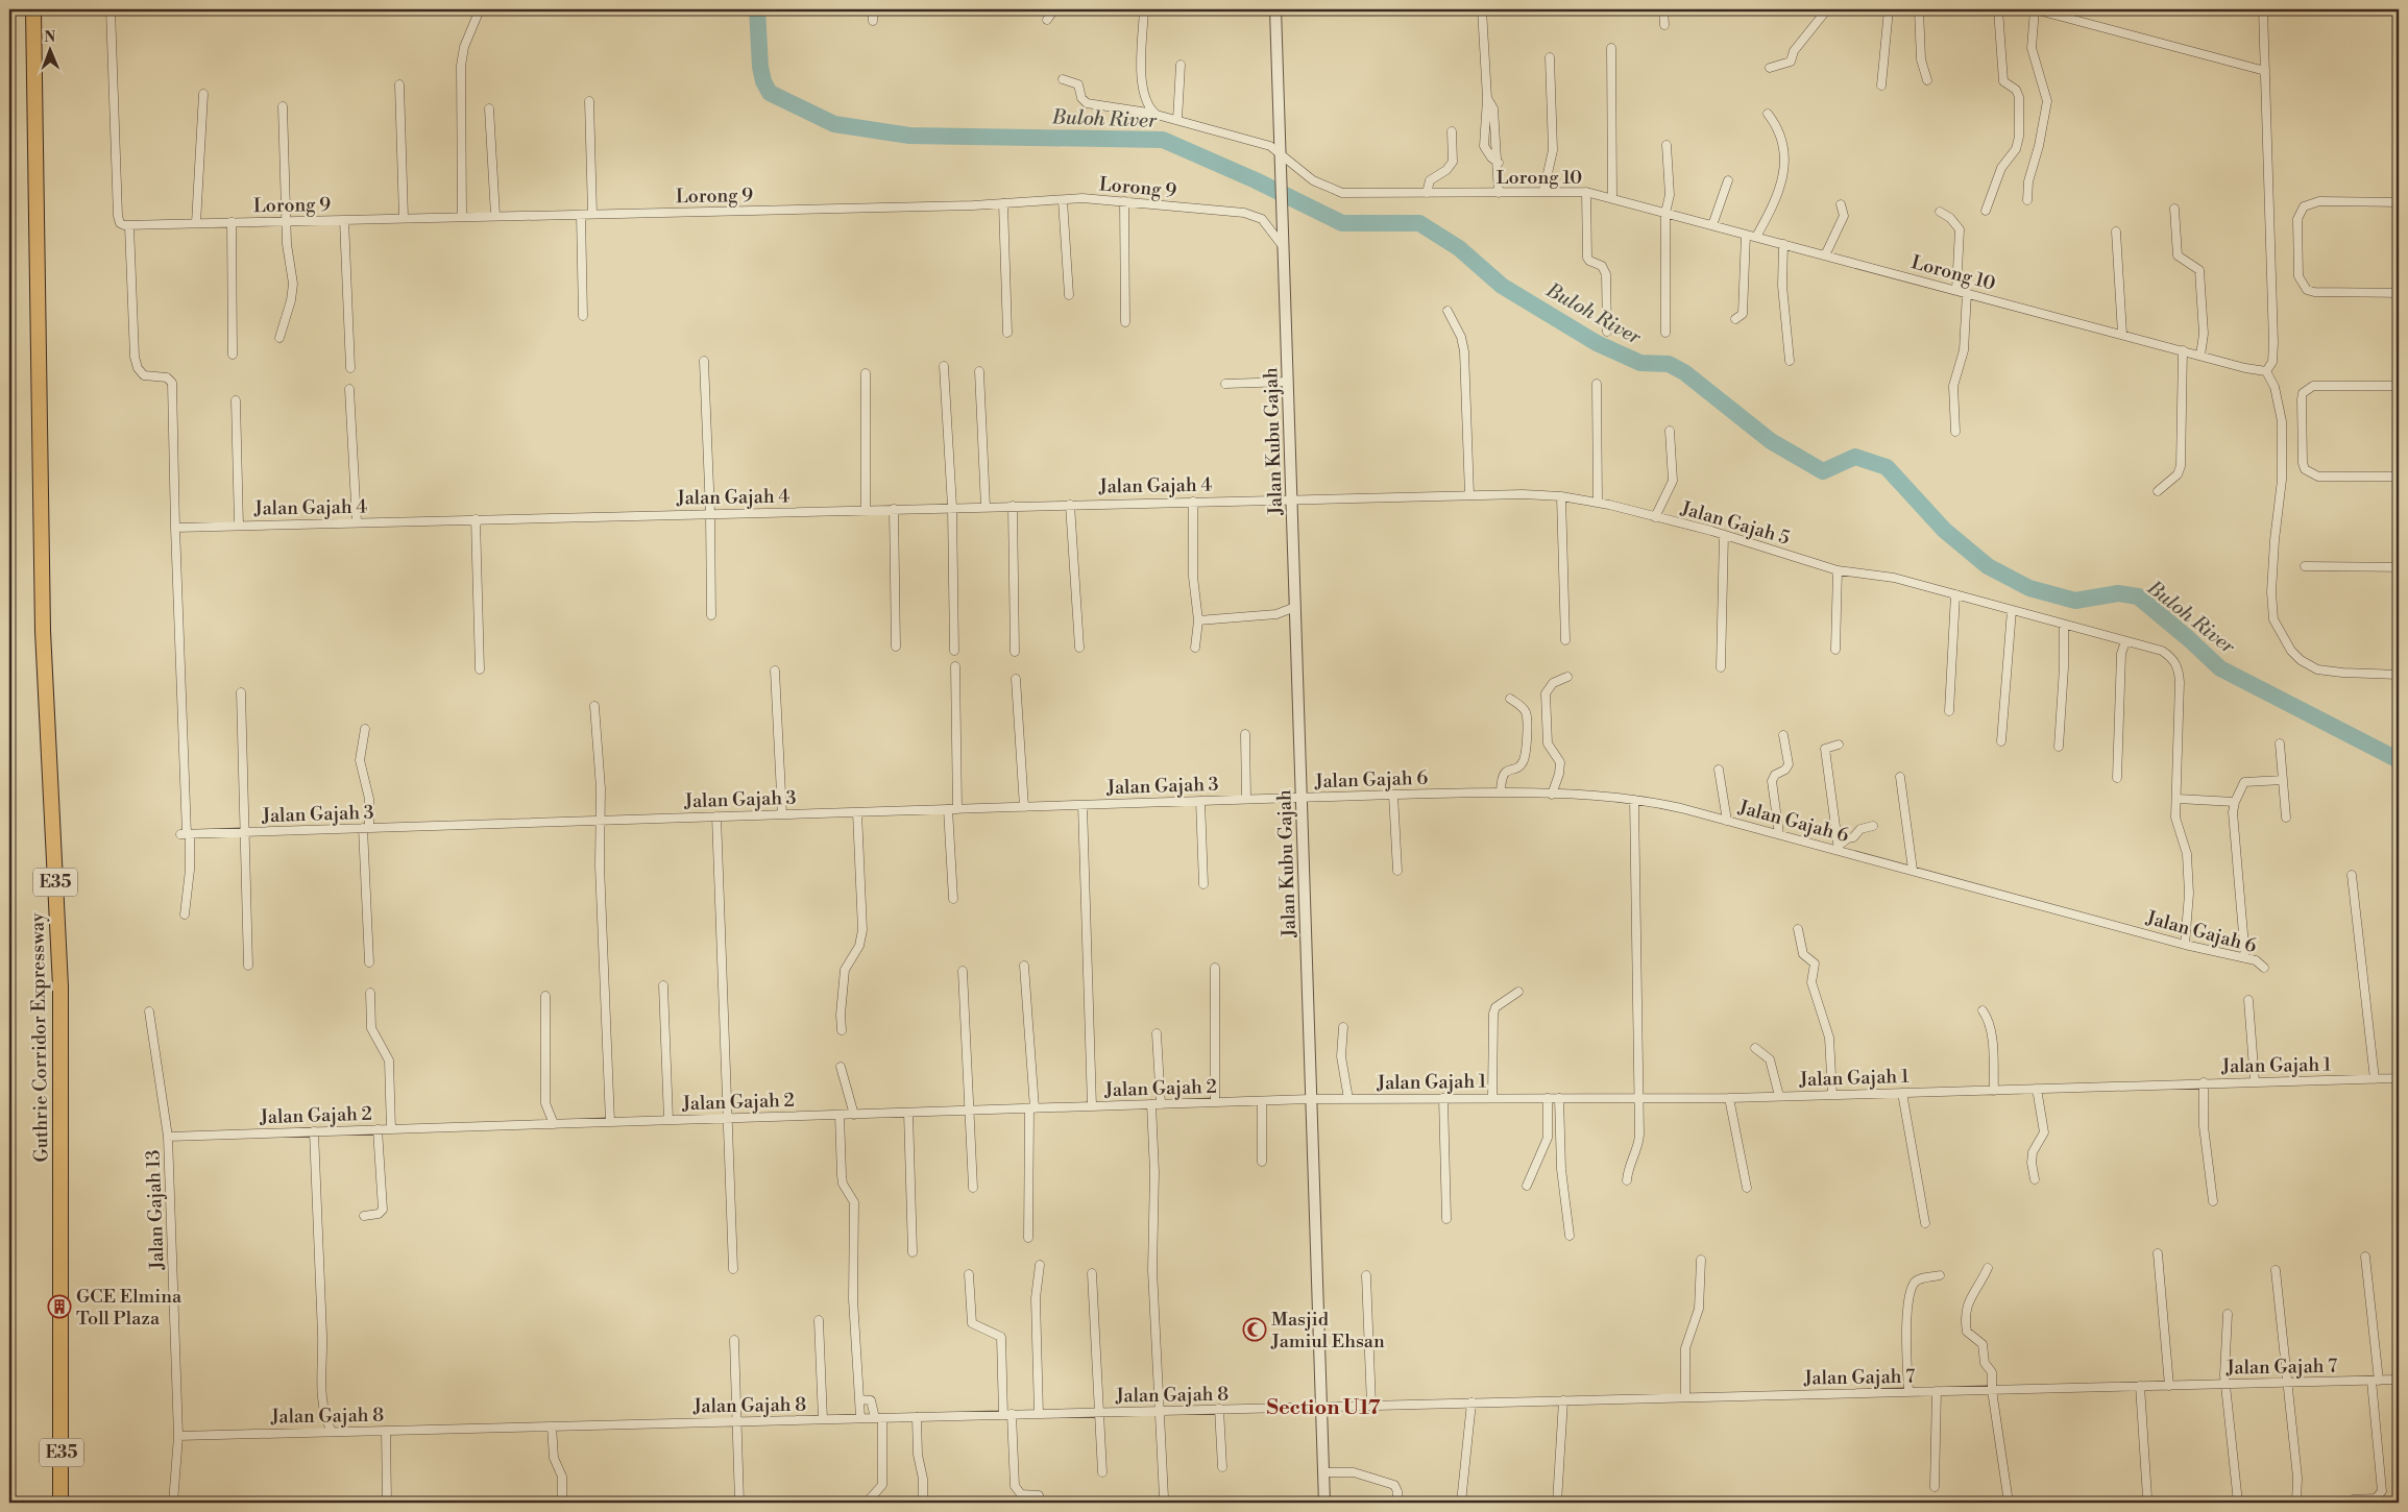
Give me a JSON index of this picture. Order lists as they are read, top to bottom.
{
  "streets": {
    "highway": ["E35", "Guthrie Corridor Expressway"],
    "street": [
      "Lorong 10",
      "Lorong 9",
      "Jalan Kubu Gajah",
      "Jalan Gajah 4",
      "Jalan Gajah 5",
      "Jalan Gajah 6",
      "Jalan Gajah 3",
      "Jalan Gajah 1",
      "Jalan Gajah 2",
      "Jalan Gajah 13",
      "Jalan Gajah 7",
      "Jalan Gajah 8"
    ]
  },
  "crossings": [
    ["Lorong 10", "Jalan Kubu Gajah"],
    ["Lorong 9", "Jalan Kubu Gajah"],
    ["Jalan Kubu Gajah", "Jalan Gajah 4"],
    ["Jalan Kubu Gajah", "Jalan Gajah 5"],
    ["Jalan Kubu Gajah", "Jalan Gajah 6"],
    ["Jalan Kubu Gajah", "Jalan Gajah 3"],
    ["Jalan Kubu Gajah", "Jalan Gajah 1"],
    ["Jalan Kubu Gajah", "Jalan Gajah 2"],
    ["Jalan Kubu Gajah", "Jalan Gajah 7"],
    ["Jalan Kubu Gajah", "Jalan Gajah 8"],
    ["Jalan Gajah 4", "Jalan Gajah 5"],
    ["Jalan Gajah 6", "Jalan Gajah 3"],
    ["Jalan Gajah 1", "Jalan Gajah 2"],
    ["Jalan Gajah 2", "Jalan Gajah 13"],
    ["Jalan Gajah 13", "Jalan Gajah 8"],
    ["Jalan Gajah 7", "Jalan Gajah 8"]
  ],
  "districts": ["Section U17"],
  "water": ["Buloh River"],
  "places": {
    "building": ["GCE Elmina Toll Plaza"],
    "mosque": ["Masjid Jamiul Ehsan"]
  },
  "north": "top"
}
